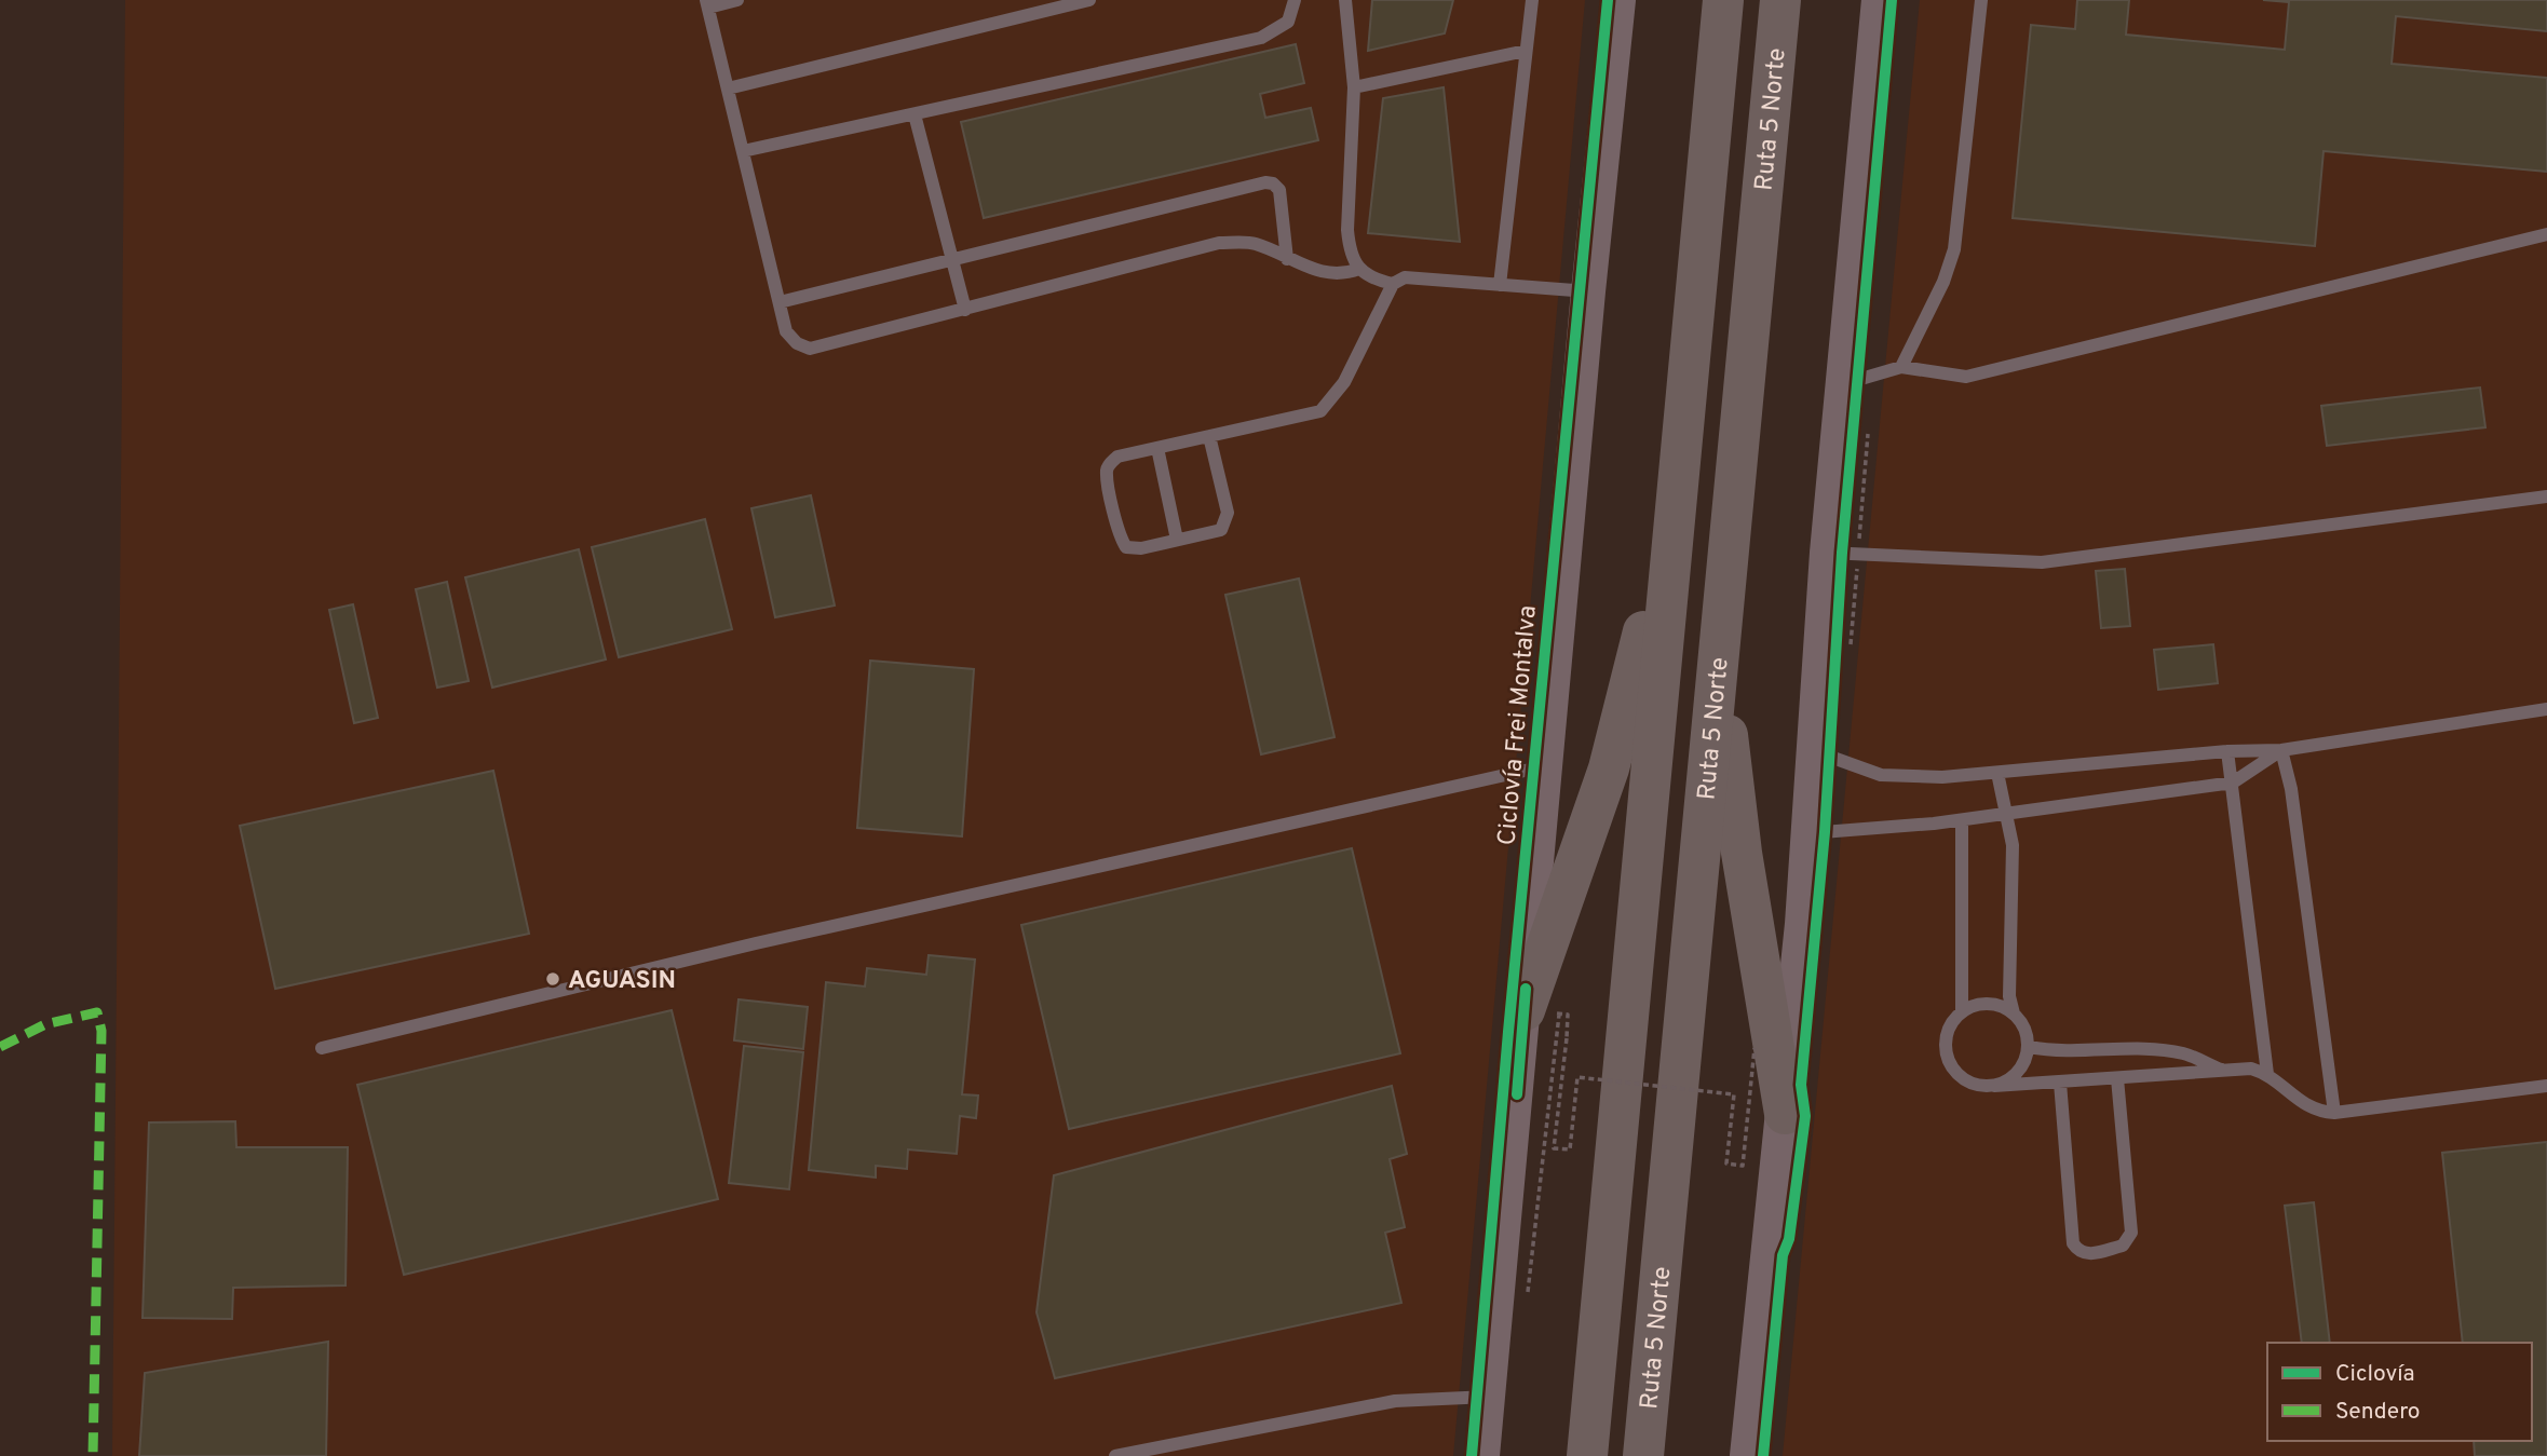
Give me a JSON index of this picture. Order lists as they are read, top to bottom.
{
  "streets": {
    "highway": ["Ruta 5 Norte"],
    "cycle path": ["Ciclovía Frei Montalva"]
  },
  "places": ["AGUASIN"],
  "legend": ["Ciclovía", "Sendero"]
}
